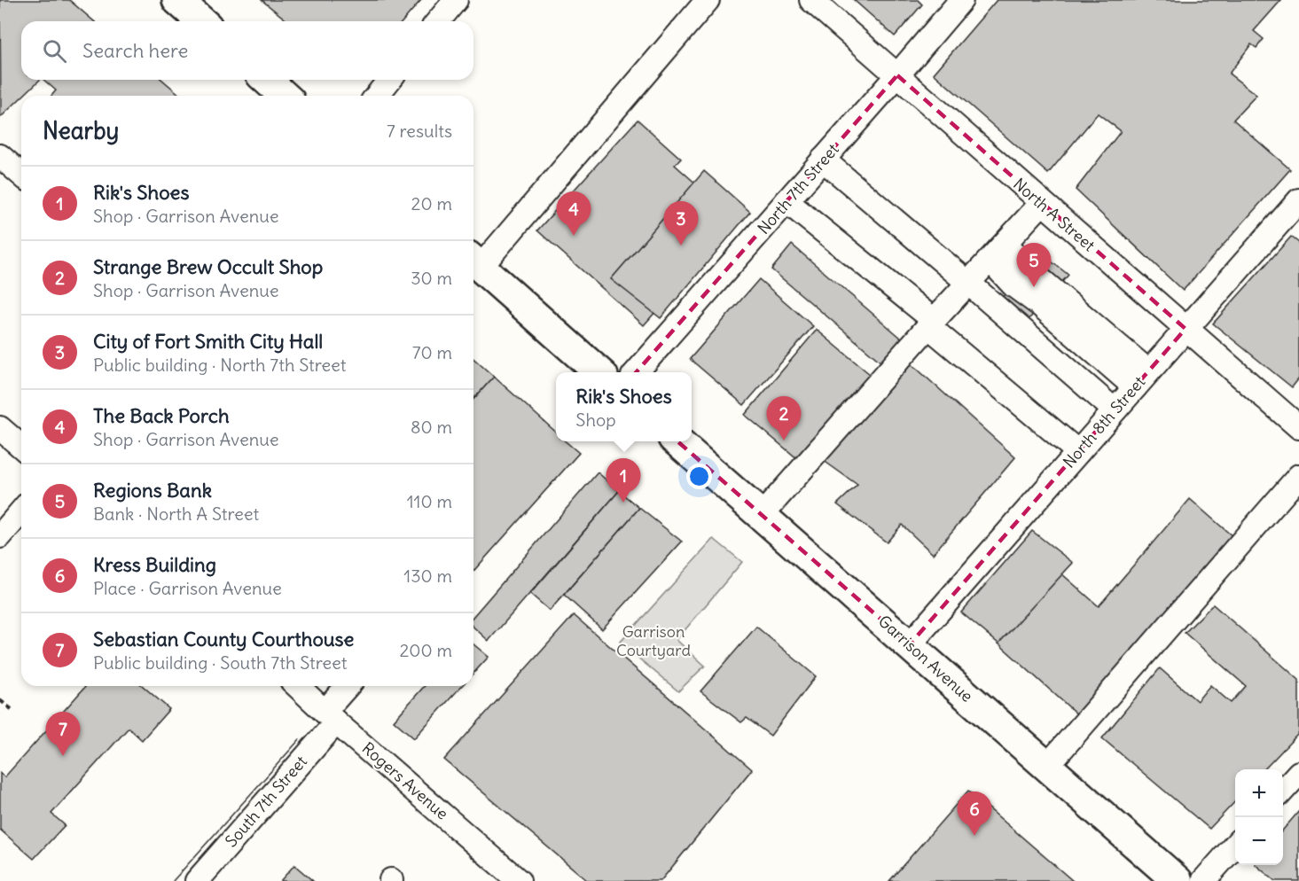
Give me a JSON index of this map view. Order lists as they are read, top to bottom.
{
  "streets": {
    "main road": ["Garrison Avenue"],
    "street": [
      "North 7th Street",
      "North A Street",
      "North 8th Street",
      "Rogers Avenue",
      "South 7th Street"
    ]
  },
  "crossings": [
    ["North 7th Street", "North A Street"],
    ["North A Street", "North 8th Street"],
    ["North 8th Street", "Garrison Avenue"],
    ["Rogers Avenue", "South 7th Street"]
  ],
  "parks": ["Garrison Courtyard"],
  "page": {
    "search": "Search here",
    "heading": ["Nearby", "7 results"],
    "list": [
      {
        "mark": "1",
        "name": "Rik's Shoes",
        "note": "Shop · Garrison Avenue",
        "value": "20 m"
      },
      {
        "mark": "2",
        "name": "Strange Brew Occult Shop",
        "note": "Shop · Garrison Avenue",
        "value": "30 m"
      },
      {
        "mark": "3",
        "name": "City of Fort Smith City Hall",
        "note": "Public building · North 7th Street",
        "value": "70 m"
      },
      {
        "mark": "4",
        "name": "The Back Porch",
        "note": "Shop · Garrison Avenue",
        "value": "80 m"
      },
      {
        "mark": "5",
        "name": "Regions Bank",
        "note": "Bank · North A Street",
        "value": "110 m"
      },
      {
        "mark": "6",
        "name": "Kress Building",
        "note": "Place · Garrison Avenue",
        "value": "130 m"
      },
      {
        "mark": "7",
        "name": "Sebastian County Courthouse",
        "note": "Public building · South 7th Street",
        "value": "200 m"
      }
    ],
    "pins": [
      "4",
      "3",
      "5",
      "2",
      "1",
      "7",
      "6"
    ],
    "popup": ["Rik's Shoes", "Shop"],
    "map_buttons": ["+", "−"]
  }
}
